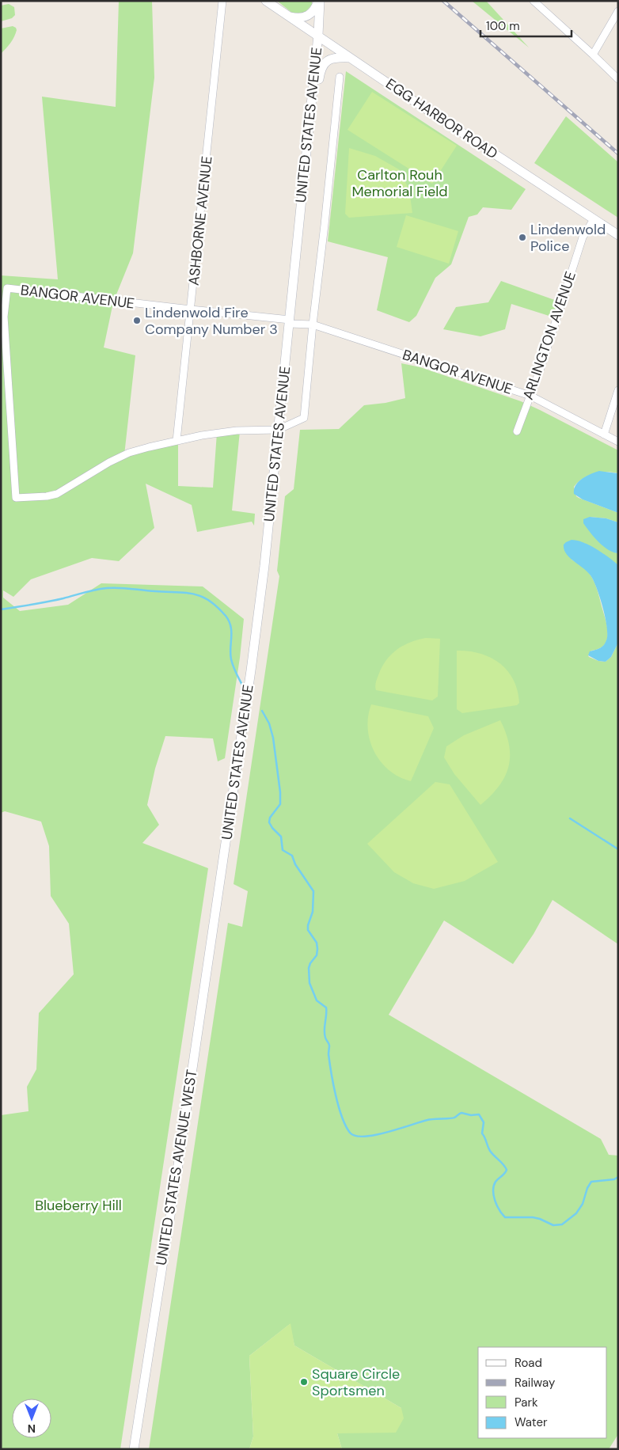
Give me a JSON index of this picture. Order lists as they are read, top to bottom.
{
  "streets": {
    "street": [
      "EGG HARBOR ROAD",
      "UNITED STATES AVENUE",
      "ASHBORNE AVENUE",
      "BANGOR AVENUE",
      "ARLINGTON AVENUE",
      "UNITED STATES AVENUE WEST"
    ]
  },
  "crossings": [
    ["EGG HARBOR ROAD", "UNITED STATES AVENUE"],
    ["EGG HARBOR ROAD", "ARLINGTON AVENUE"],
    ["UNITED STATES AVENUE", "BANGOR AVENUE"],
    ["UNITED STATES AVENUE", "UNITED STATES AVENUE WEST"],
    ["ASHBORNE AVENUE", "BANGOR AVENUE"],
    ["BANGOR AVENUE", "ARLINGTON AVENUE"]
  ],
  "parks": ["Carlton Rouh Memorial Field", "Blueberry Hill"],
  "places": ["Lindenwold Police", "Lindenwold Fire Company Number 3", "Square Circle Sportsmen"],
  "legend": [
    "Road",
    "Railway",
    "Park",
    "Water"
  ],
  "scale_bar": "100 m",
  "north": "bottom"
}
